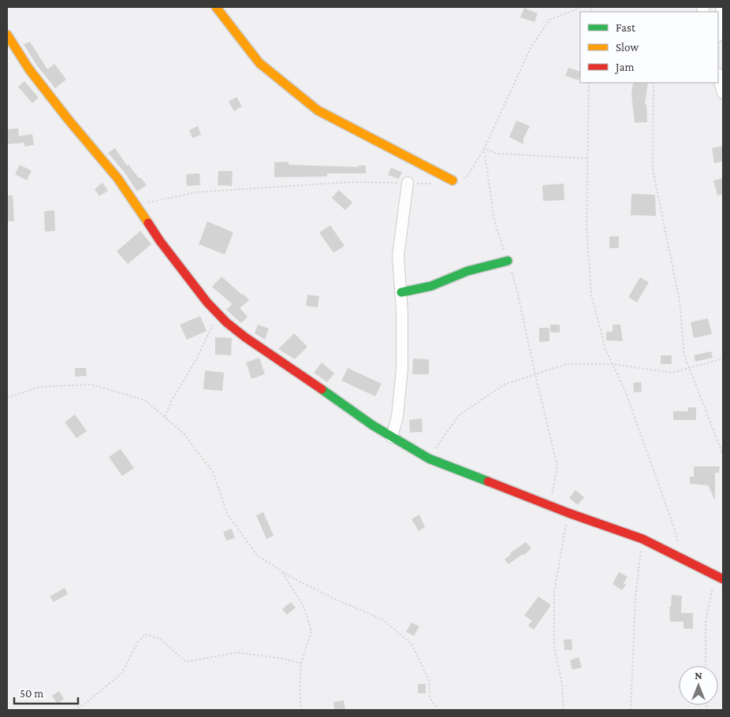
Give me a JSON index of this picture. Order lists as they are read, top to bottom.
{
  "legend": ["Fast", "Slow", "Jam"],
  "scale_bar": "50 m",
  "north": "top"
}
